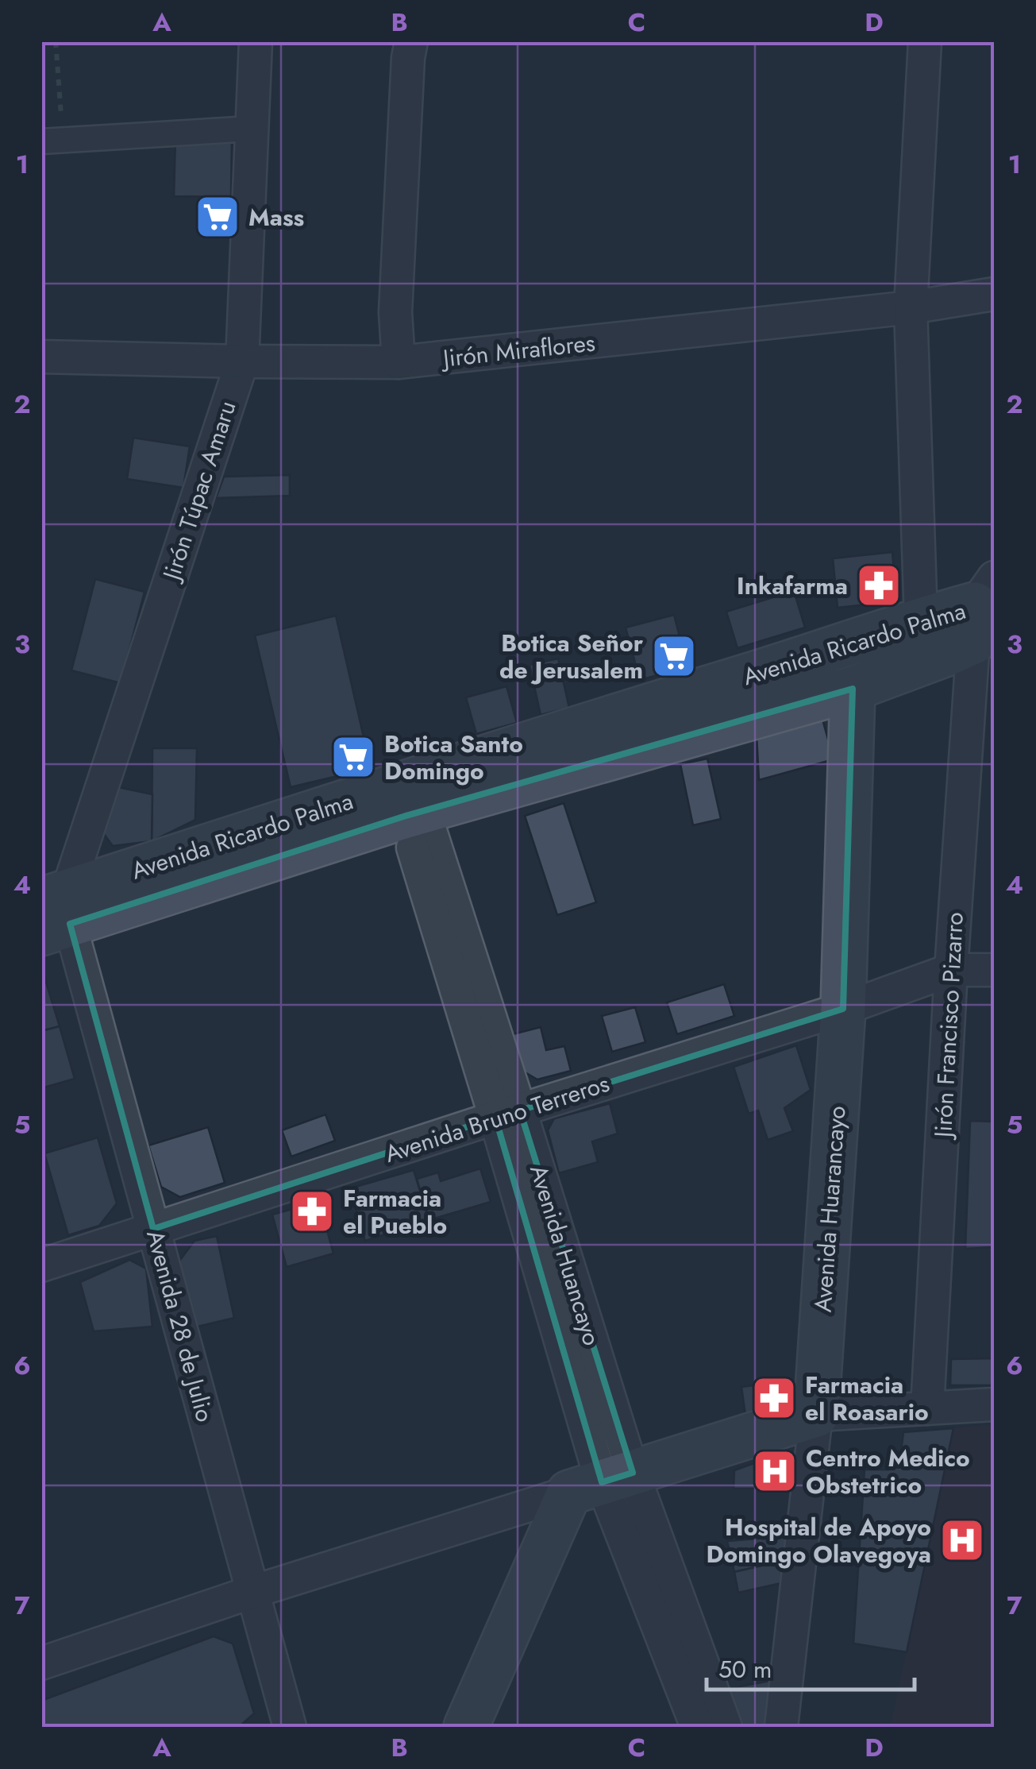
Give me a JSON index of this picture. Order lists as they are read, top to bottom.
{
  "streets": {
    "main road": ["Avenida Ricardo Palma", "Avenida Huarancayo"],
    "street": [
      "Jirón Miraflores",
      "Jirón Túpac Amaru",
      "Jirón Francisco Pizarro",
      "Avenida Bruno Terreros",
      "Avenida Huancayo",
      "Avenida 28 de Julio"
    ]
  },
  "crossings": [
    ["Jirón Miraflores", "Jirón Túpac Amaru"],
    ["Jirón Túpac Amaru", "Avenida Ricardo Palma"],
    ["Jirón Túpac Amaru", "Avenida 28 de Julio"],
    ["Avenida Ricardo Palma", "Jirón Francisco Pizarro"],
    ["Avenida Ricardo Palma", "Avenida Huarancayo"],
    ["Avenida Ricardo Palma", "Avenida Huancayo"],
    ["Avenida Ricardo Palma", "Avenida 28 de Julio"],
    ["Jirón Francisco Pizarro", "Avenida Bruno Terreros"],
    ["Avenida Bruno Terreros", "Avenida Huarancayo"],
    ["Avenida Bruno Terreros", "Avenida Huancayo"],
    ["Avenida Bruno Terreros", "Avenida 28 de Julio"]
  ],
  "places": {
    "supermarket": ["Mass", "Botica Señor de Jerusalem", "Botica Santo Domingo"],
    "pharmacy": ["Inkafarma", "Farmacia el Pueblo", "Farmacia el Roasario"],
    "hospital": ["Centro Medico Obstetrico", "Hospital de Apoyo Domingo Olavegoya"]
  },
  "scale_bar": "50 m",
  "grid": {
    "columns": [
      "A",
      "B",
      "C",
      "D"
    ],
    "rows": [
      "1",
      "2",
      "3",
      "4",
      "5",
      "6",
      "7"
    ]
  }
}
